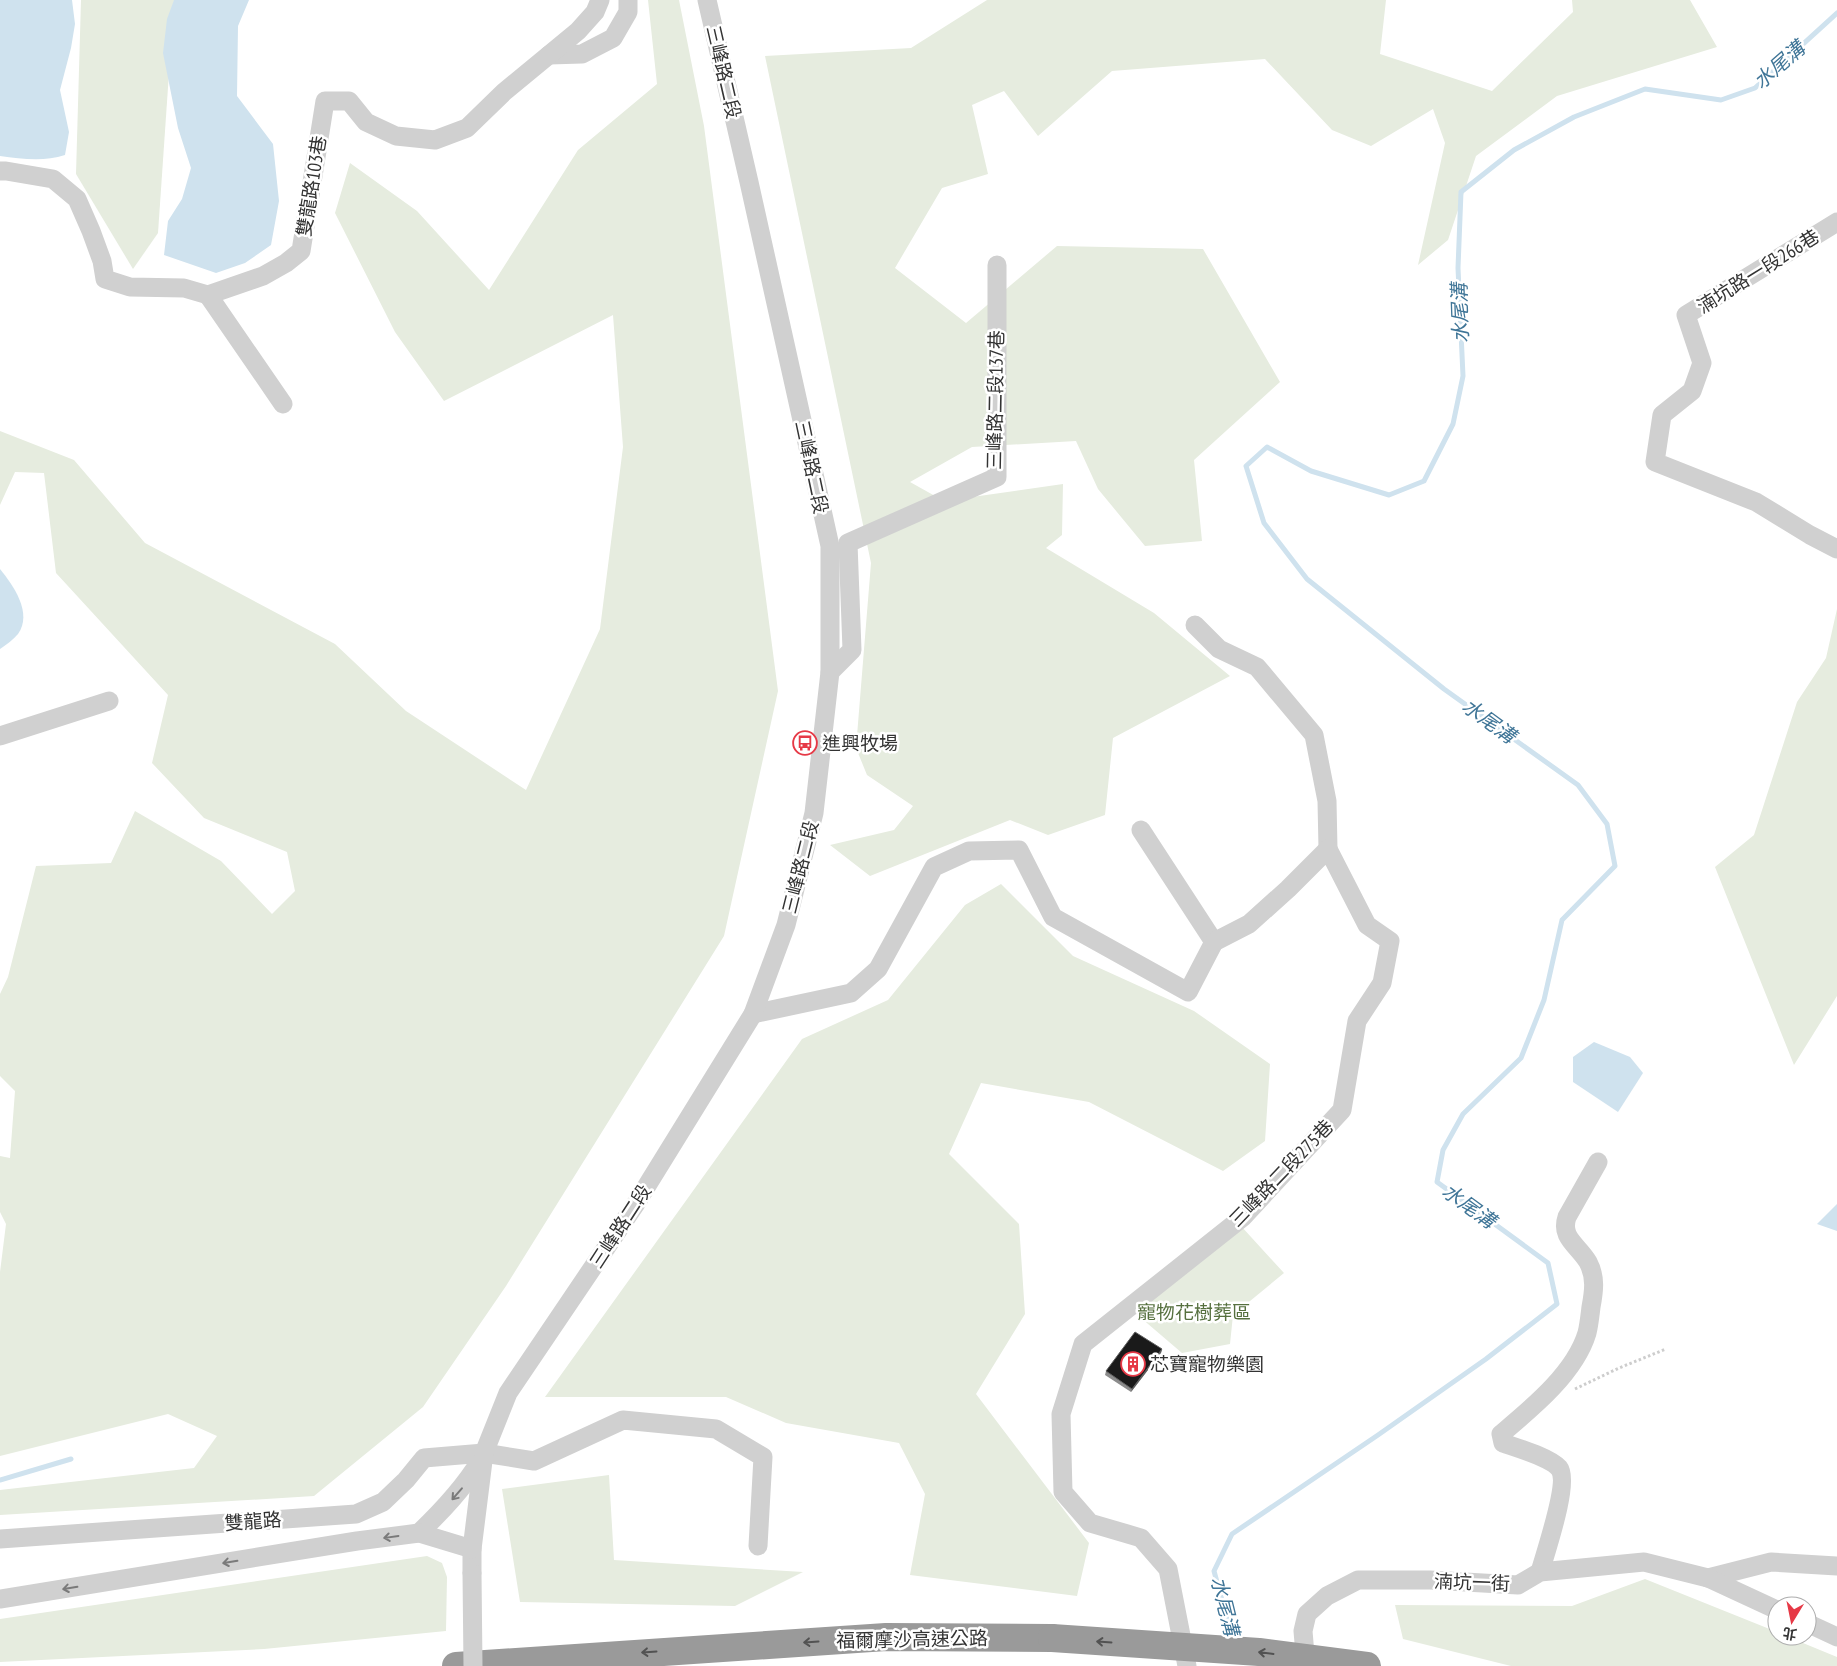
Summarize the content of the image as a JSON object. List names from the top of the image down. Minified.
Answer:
{"streets":{"highway":["福爾摩沙高速公路"],"street":["三峰路二段","雙龍路103巷","湳坑路一段266巷","三峰路二段137巷","三峰路二段275巷","雙龍路","湳坑一街"]},"crossings":[["三峰路二段","三峰路二段137巷"],["三峰路二段","雙龍路"]],"one_way":["福爾摩沙高速公路"],"water":["水尾溝"],"parks":["寵物花樹葬區"],"places":{"bus stop":["進興牧場"],"building":["芯寶寵物樂園"]},"north":"bottom"}
